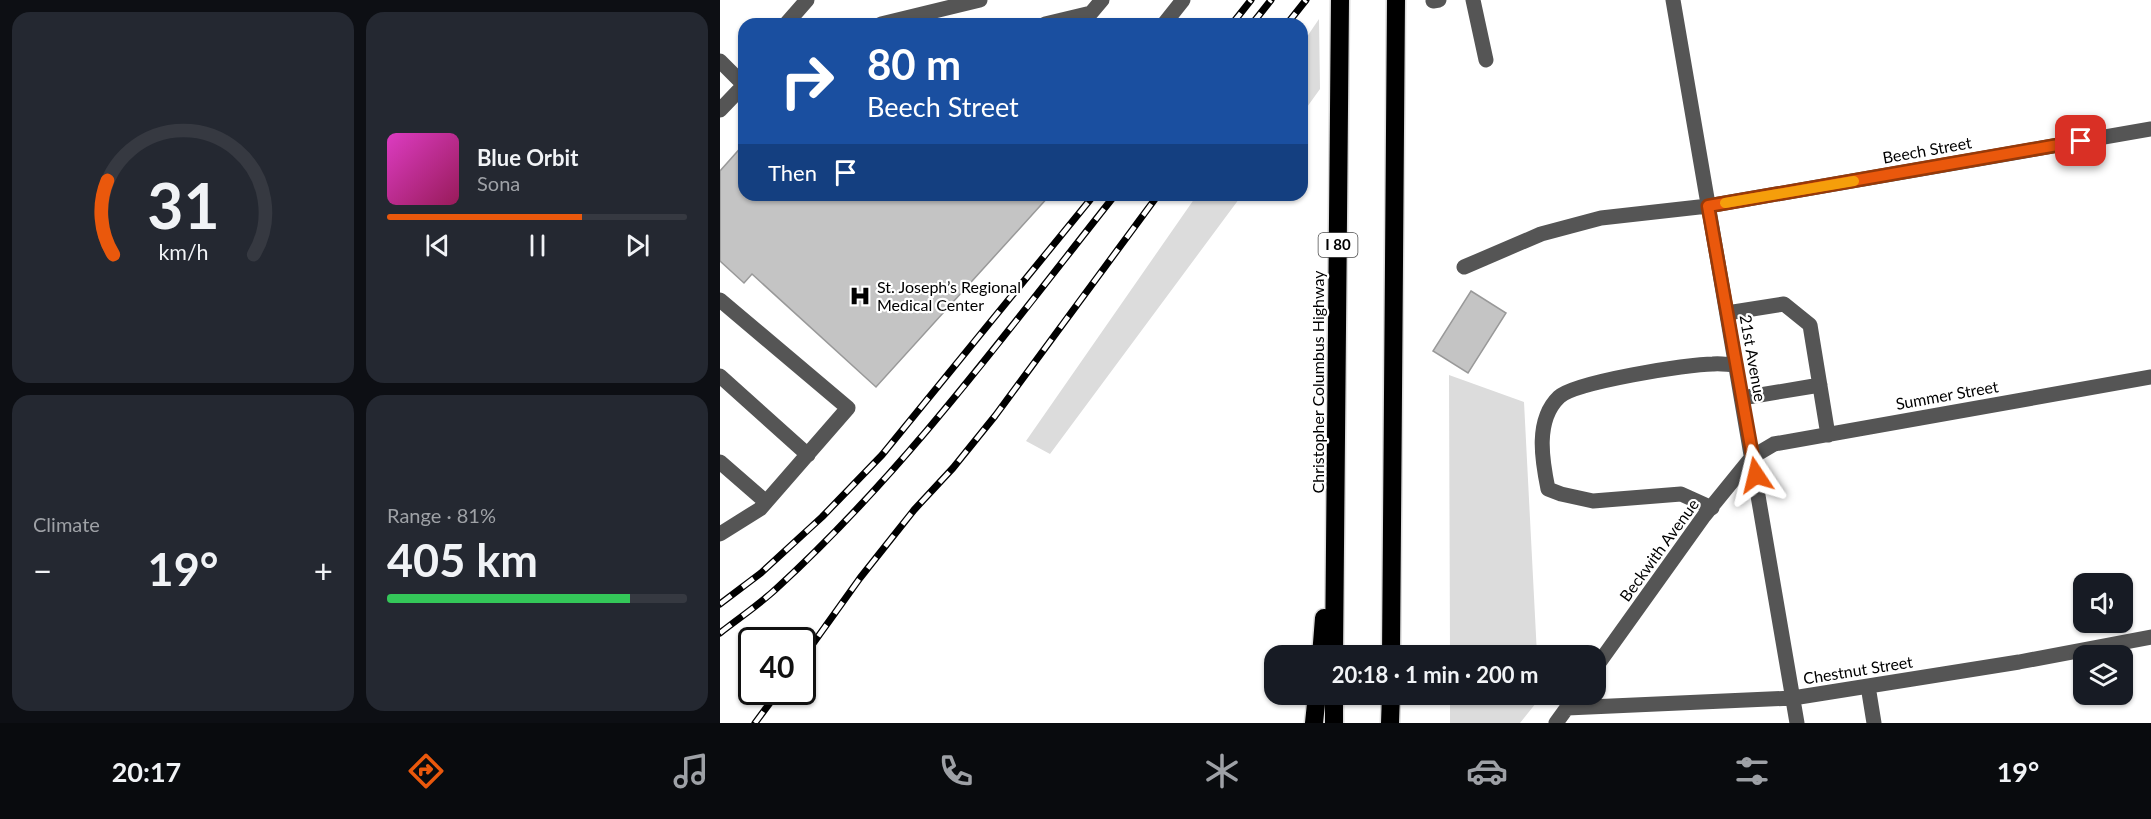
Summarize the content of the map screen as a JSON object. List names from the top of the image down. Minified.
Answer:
{"streets":{"highway":["I 80","Christopher Columbus Highway"],"street":["Beech Street","21st Avenue","Summer Street","Beckwith Avenue","Chestnut Street"]},"crossings":[["Beech Street","21st Avenue"],["21st Avenue","Summer Street"],["21st Avenue","Beckwith Avenue"],["21st Avenue","Chestnut Street"],["Summer Street","Beckwith Avenue"]],"places":{"hospital":["St. Joseph’s Regional Medical Center"]},"page":{"turn":["80 m","Beech Street"],"song":["Blue Orbit","Sona"],"then":"Then","tile":["Climate",["Range · 81%","405 km"]],"heat":["−","19°","+"],"limit":"40","trip":"20:18 · 1 min · 200 m","tabs":["20:17","19°"],"gauge":["31","km/h"]}}
